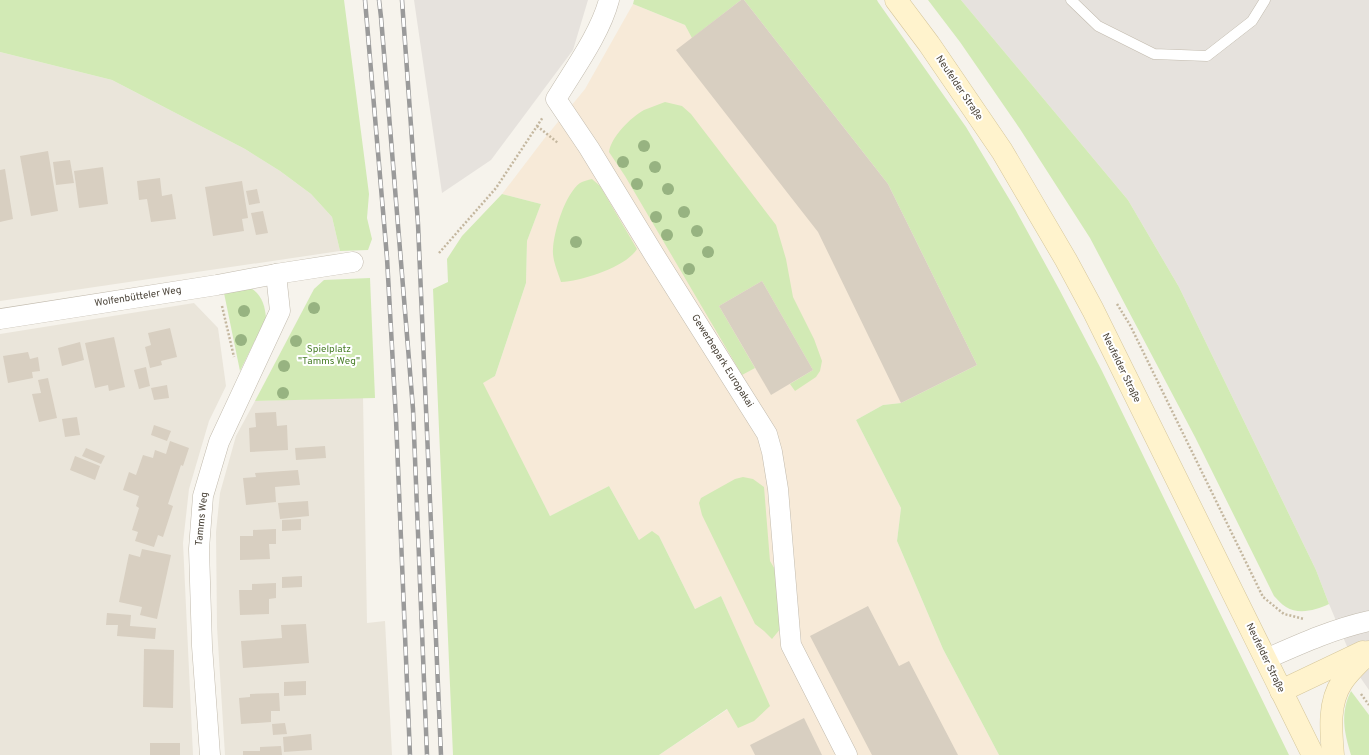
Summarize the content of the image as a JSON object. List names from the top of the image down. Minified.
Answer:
{"streets":{"street":["Neufelder Straße","Wolfenbütteler Weg","Gewerbepark Europakai","Tamms Weg"]},"crossings":[["Wolfenbütteler Weg","Tamms Weg"]],"parks":["Spielplatz \"Tamms Weg\""]}
